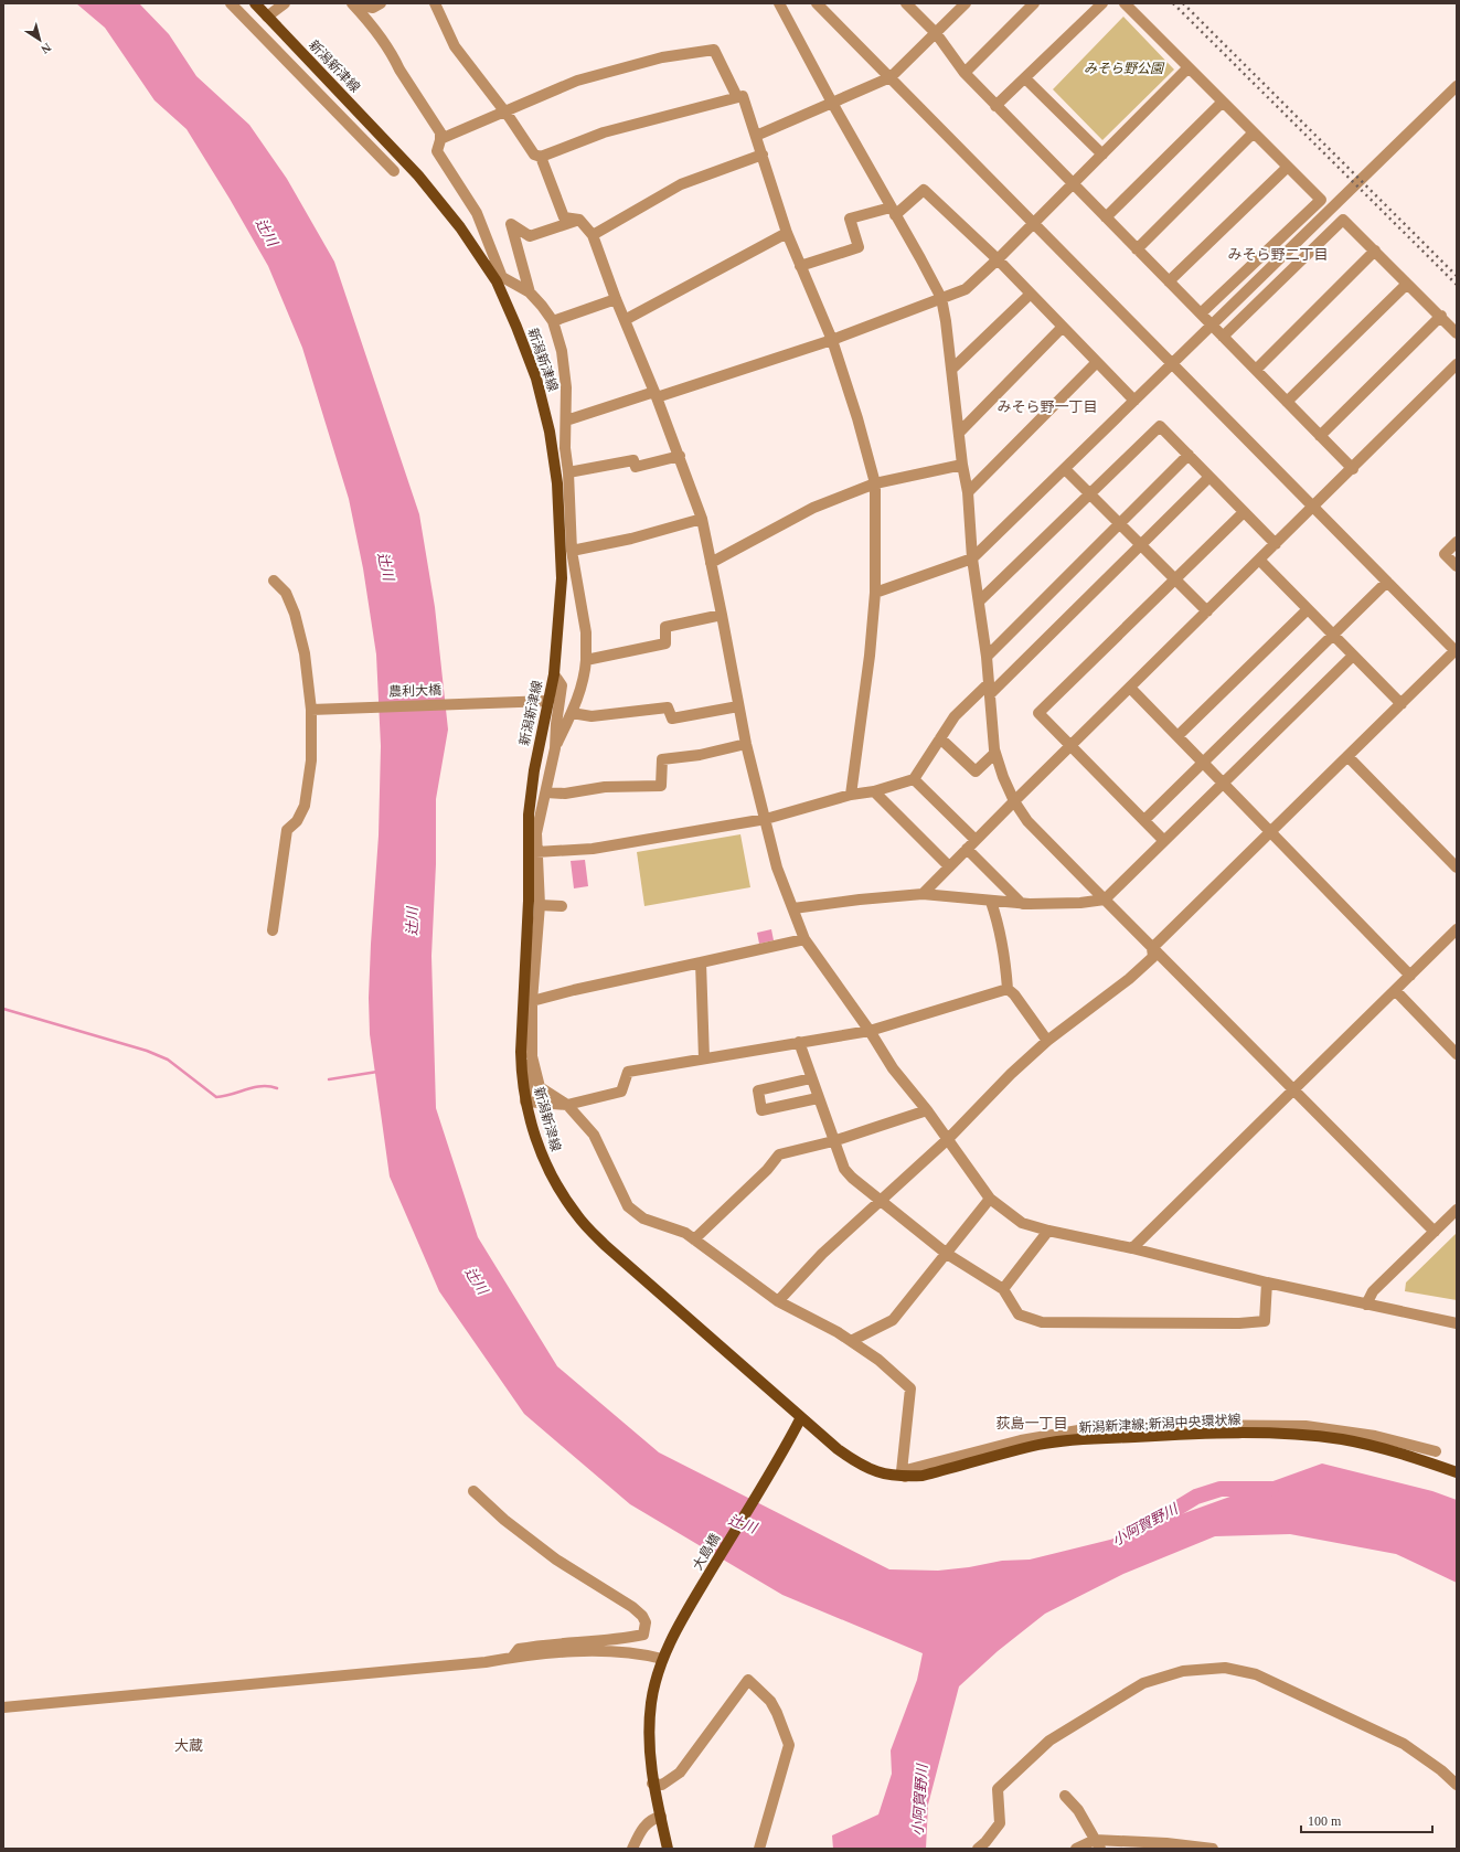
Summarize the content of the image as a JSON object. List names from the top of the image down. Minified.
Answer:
{"streets":{"main road":["新潟新津線","新潟新津線;新潟中央環状線","大島橋"],"street":["農利大橋"]},"crossings":[["新潟新津線","農利大橋"],["新潟新津線","新潟新津線;新潟中央環状線"],["新潟新津線","大島橋"],["新潟新津線;新潟中央環状線","大島橋"]],"districts":["みそら野二丁目","みそら野一丁目","荻島一丁目","大蔵"],"water":["辻川","小阿賀野川"],"parks":["みそら野公園"],"scale_bar":"100 m","north":"bottom right"}
